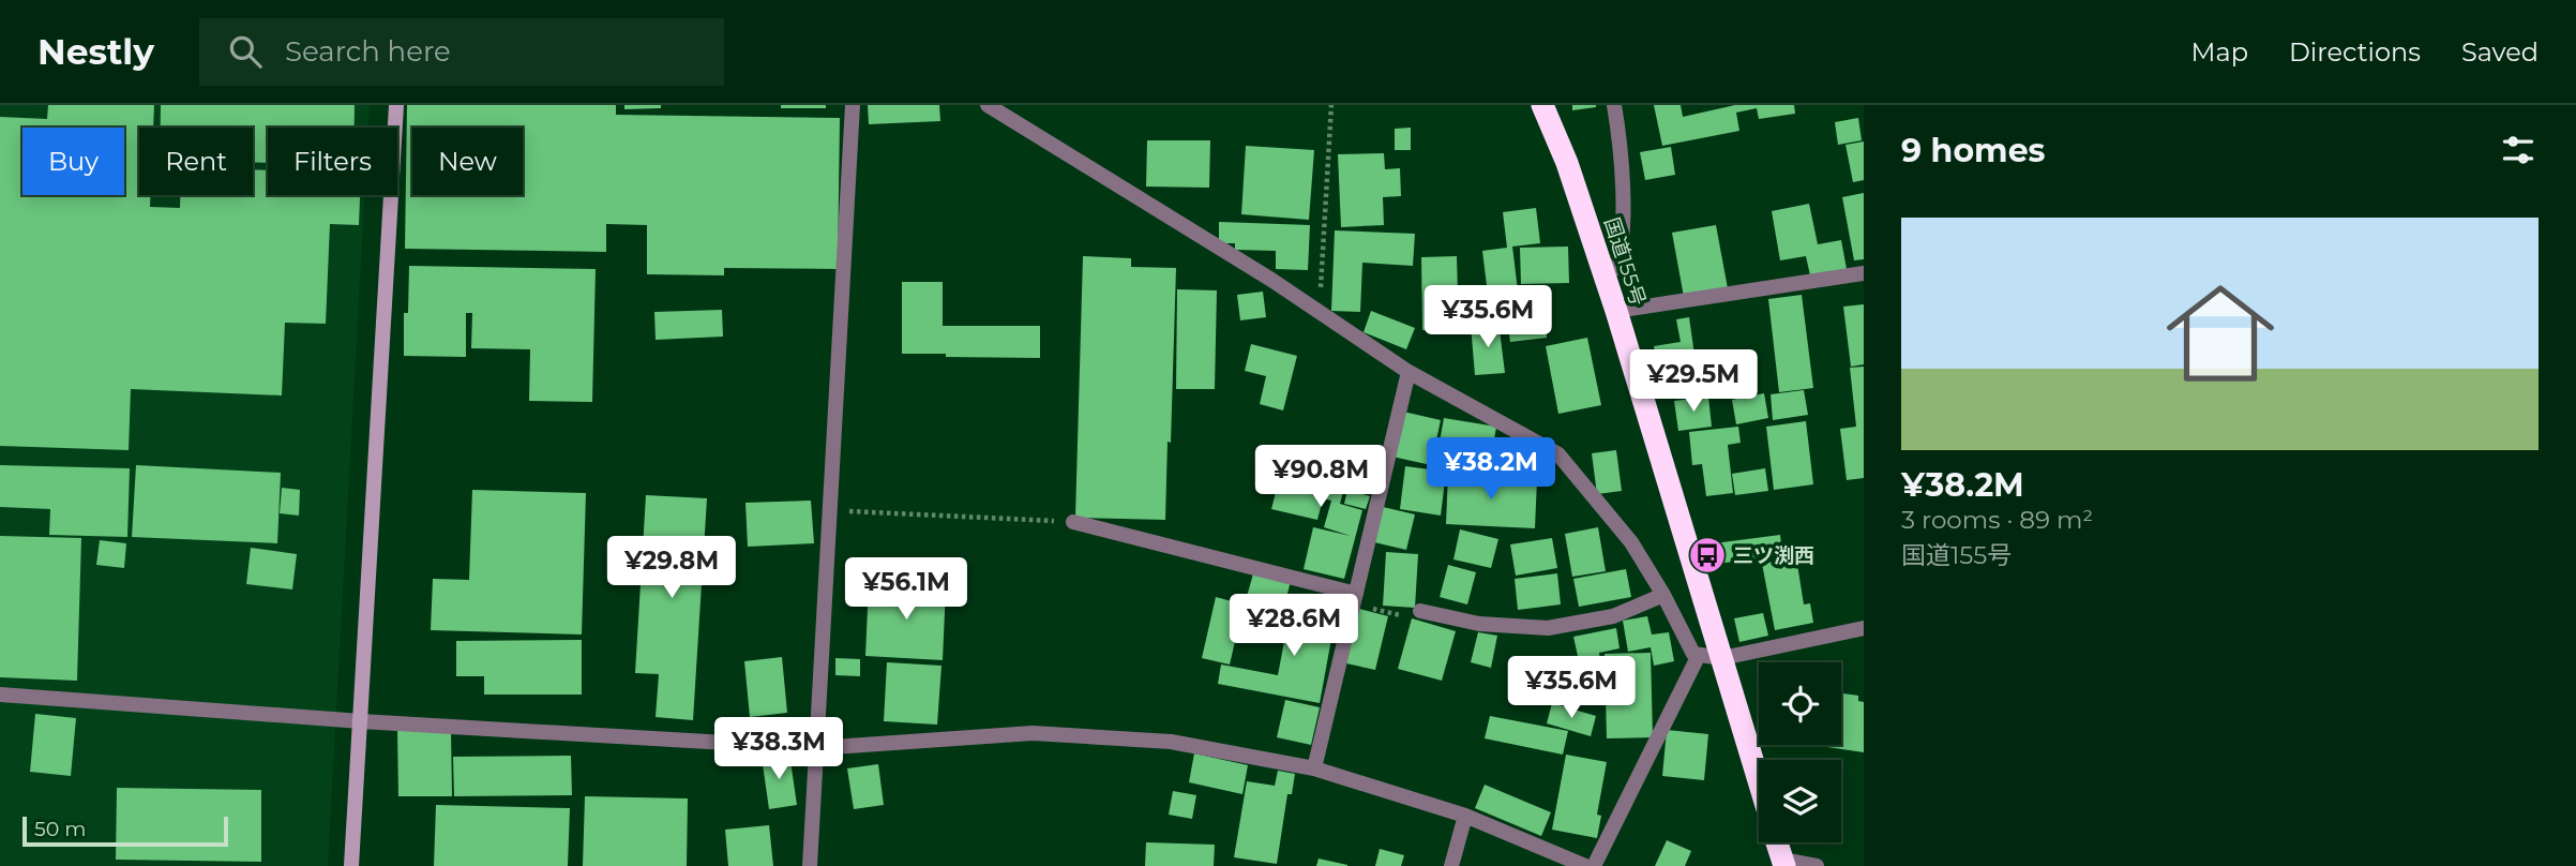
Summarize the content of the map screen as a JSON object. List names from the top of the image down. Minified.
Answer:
{"streets":{"highway":["国道155号"]},"places":{"bus stop":["三ツ渕西"]},"scale_bar":"50 m","page":{"header":"Nestly","search":"Search here","nav":["Map","Directions","Saved"],"heading":"9 homes","chip":["Buy","Rent","Filters","New"],"list":[{"name":"¥38.2M","note":"3 rooms · 89 m² · 国道155号"}],"price":["¥35.6M","¥29.5M","¥38.2M","¥90.8M","¥29.8M","¥56.1M","¥28.6M","¥35.6M","¥38.3M"],"scale":"50 m"}}
